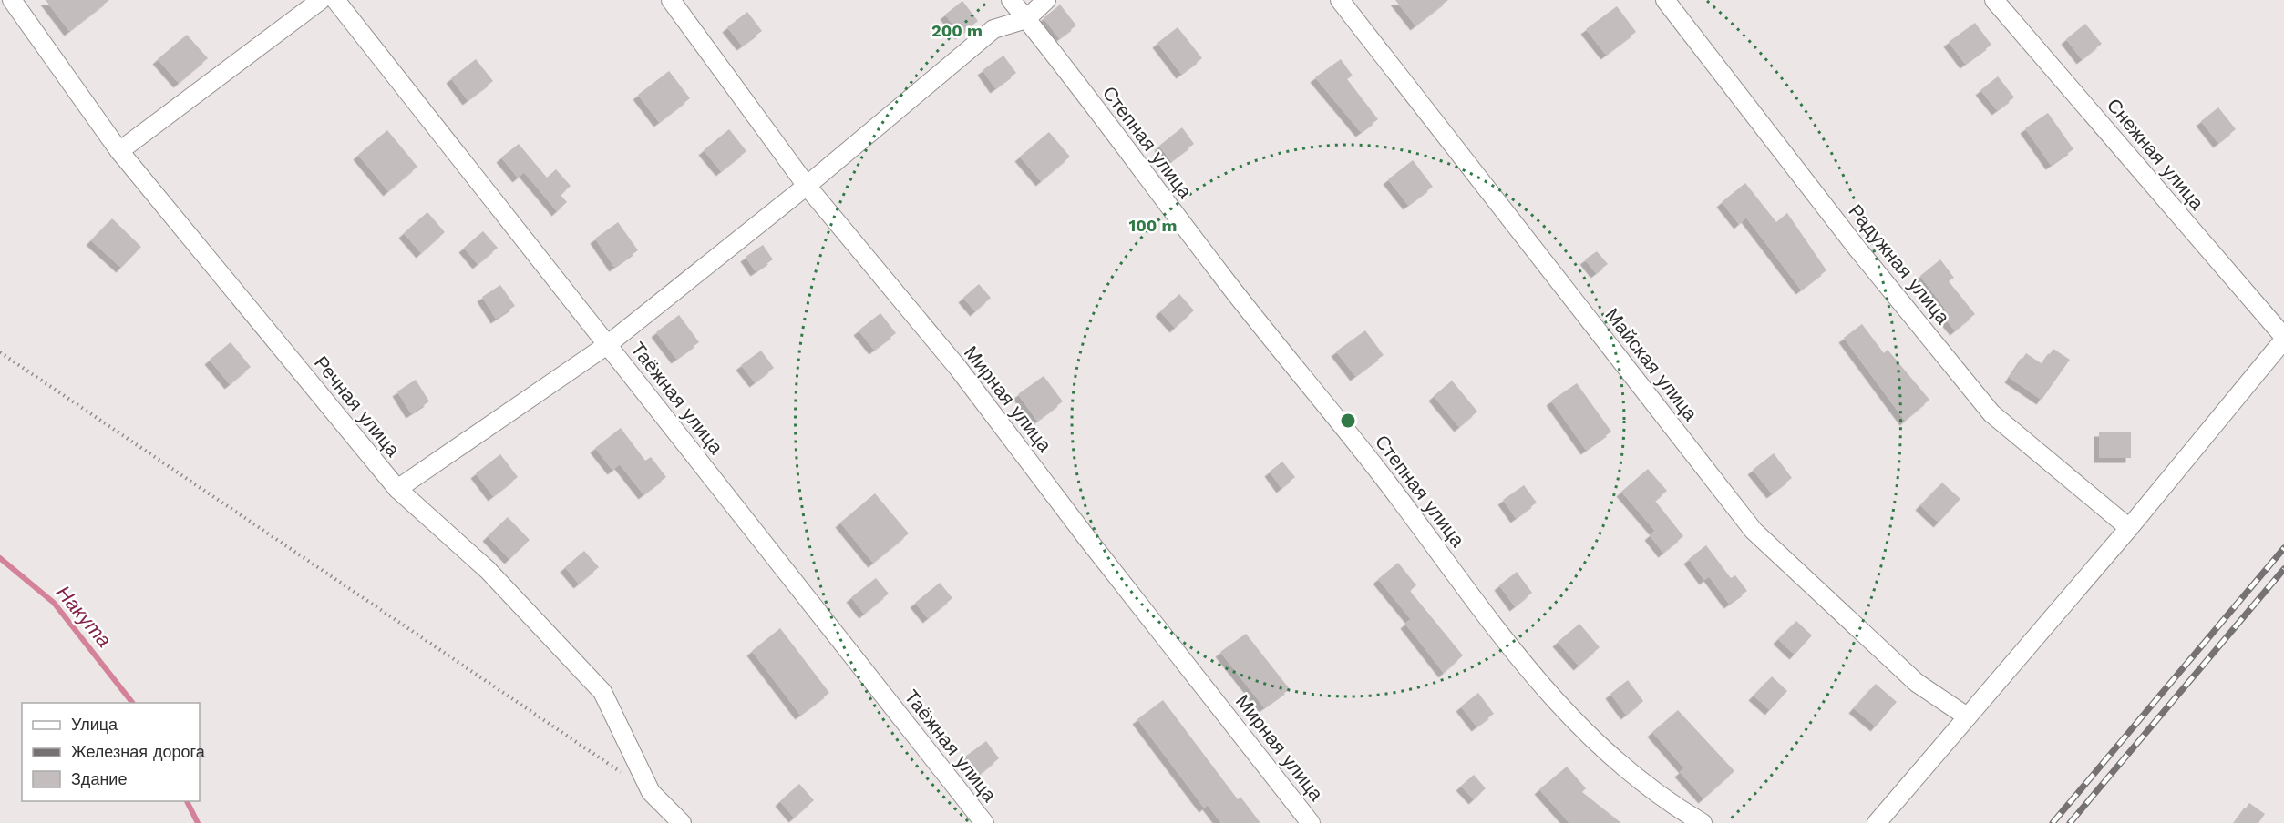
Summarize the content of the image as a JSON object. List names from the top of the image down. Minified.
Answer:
{"streets":{"street":["Степная улица","Снежная улица","Радужная улица","Майская улица","Таёжная улица","Мирная улица","Речная улица"]},"water":["Накута"],"legend":["Улица","Железная дорога","Здание"],"rings":["200 m","100 m"]}
